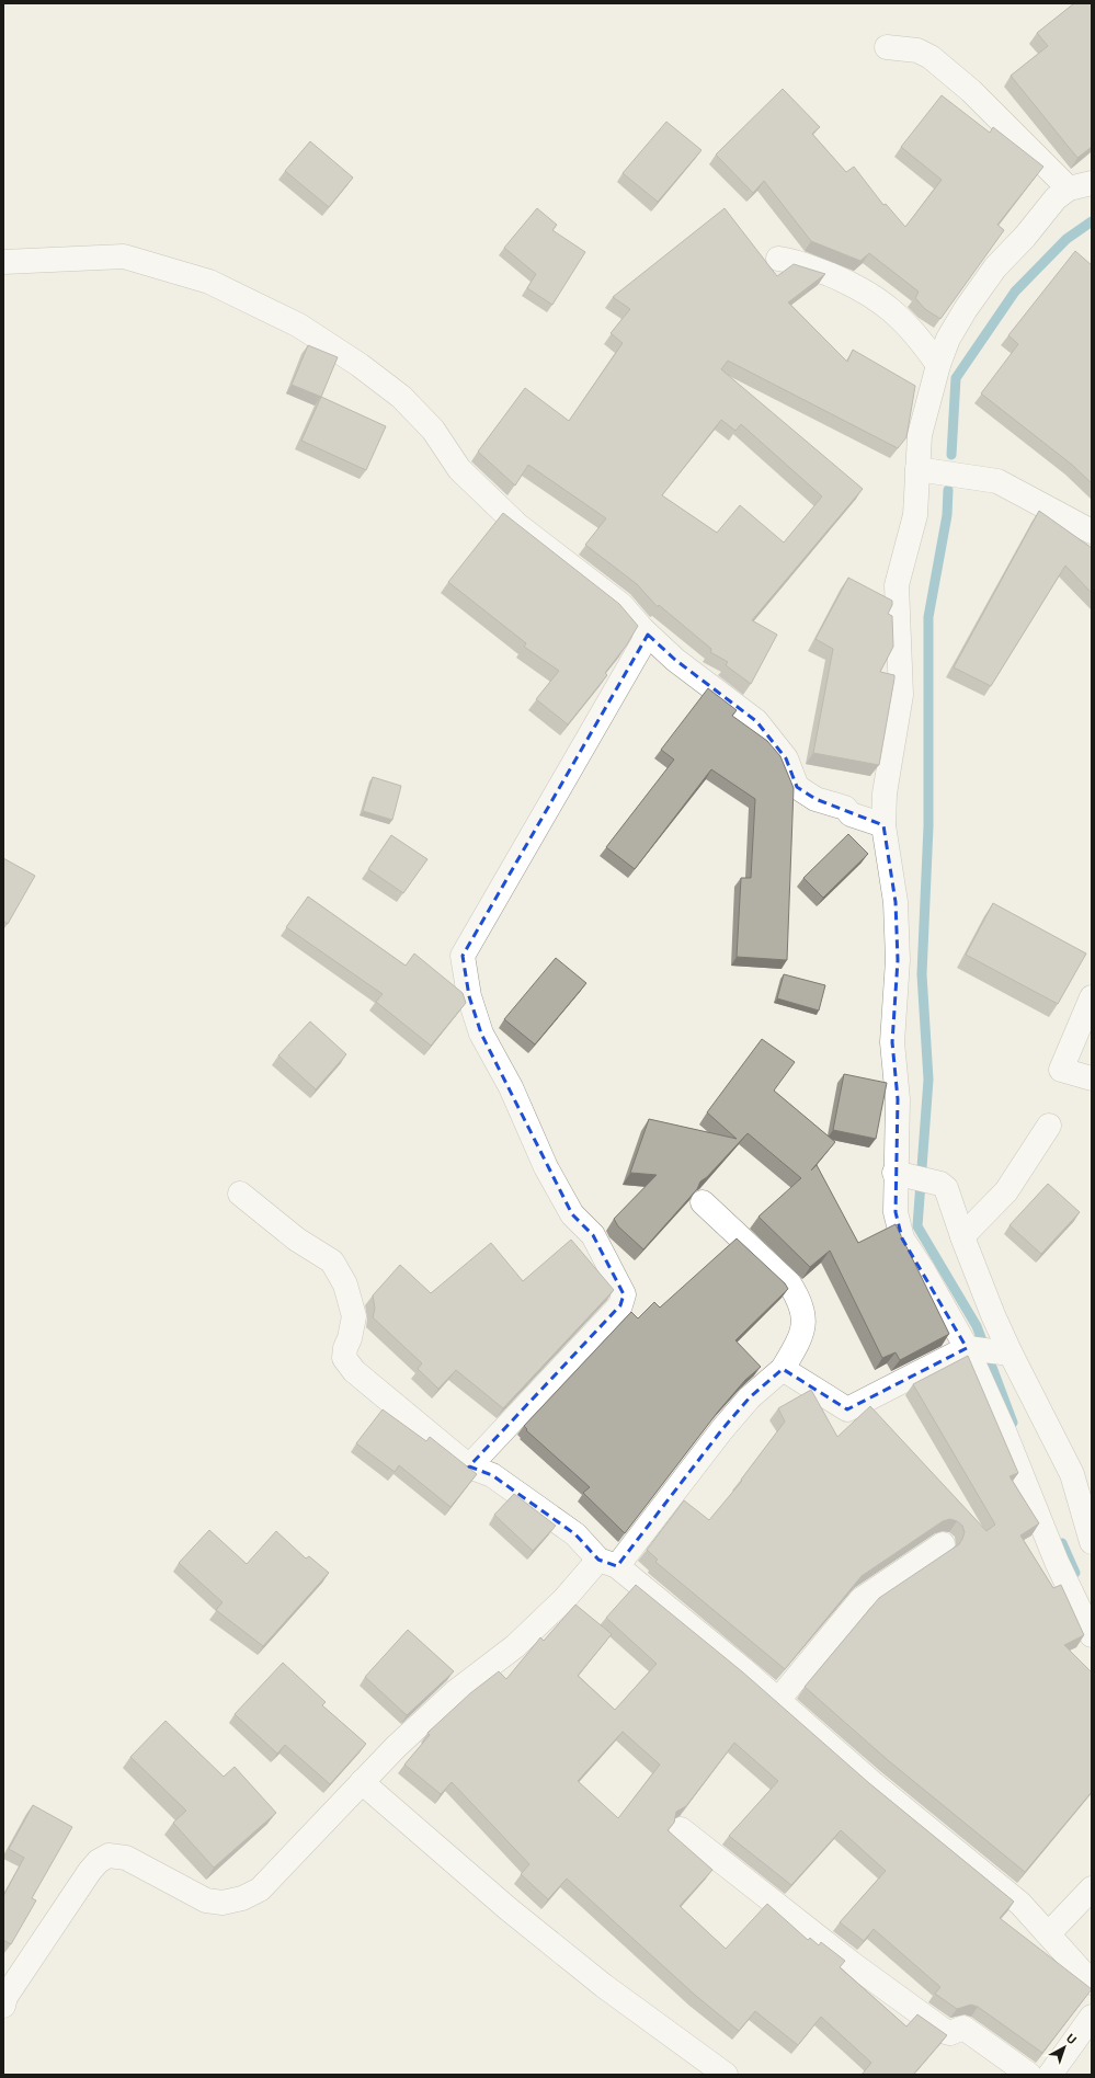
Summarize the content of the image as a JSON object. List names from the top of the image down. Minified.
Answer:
{"north":"top right"}
